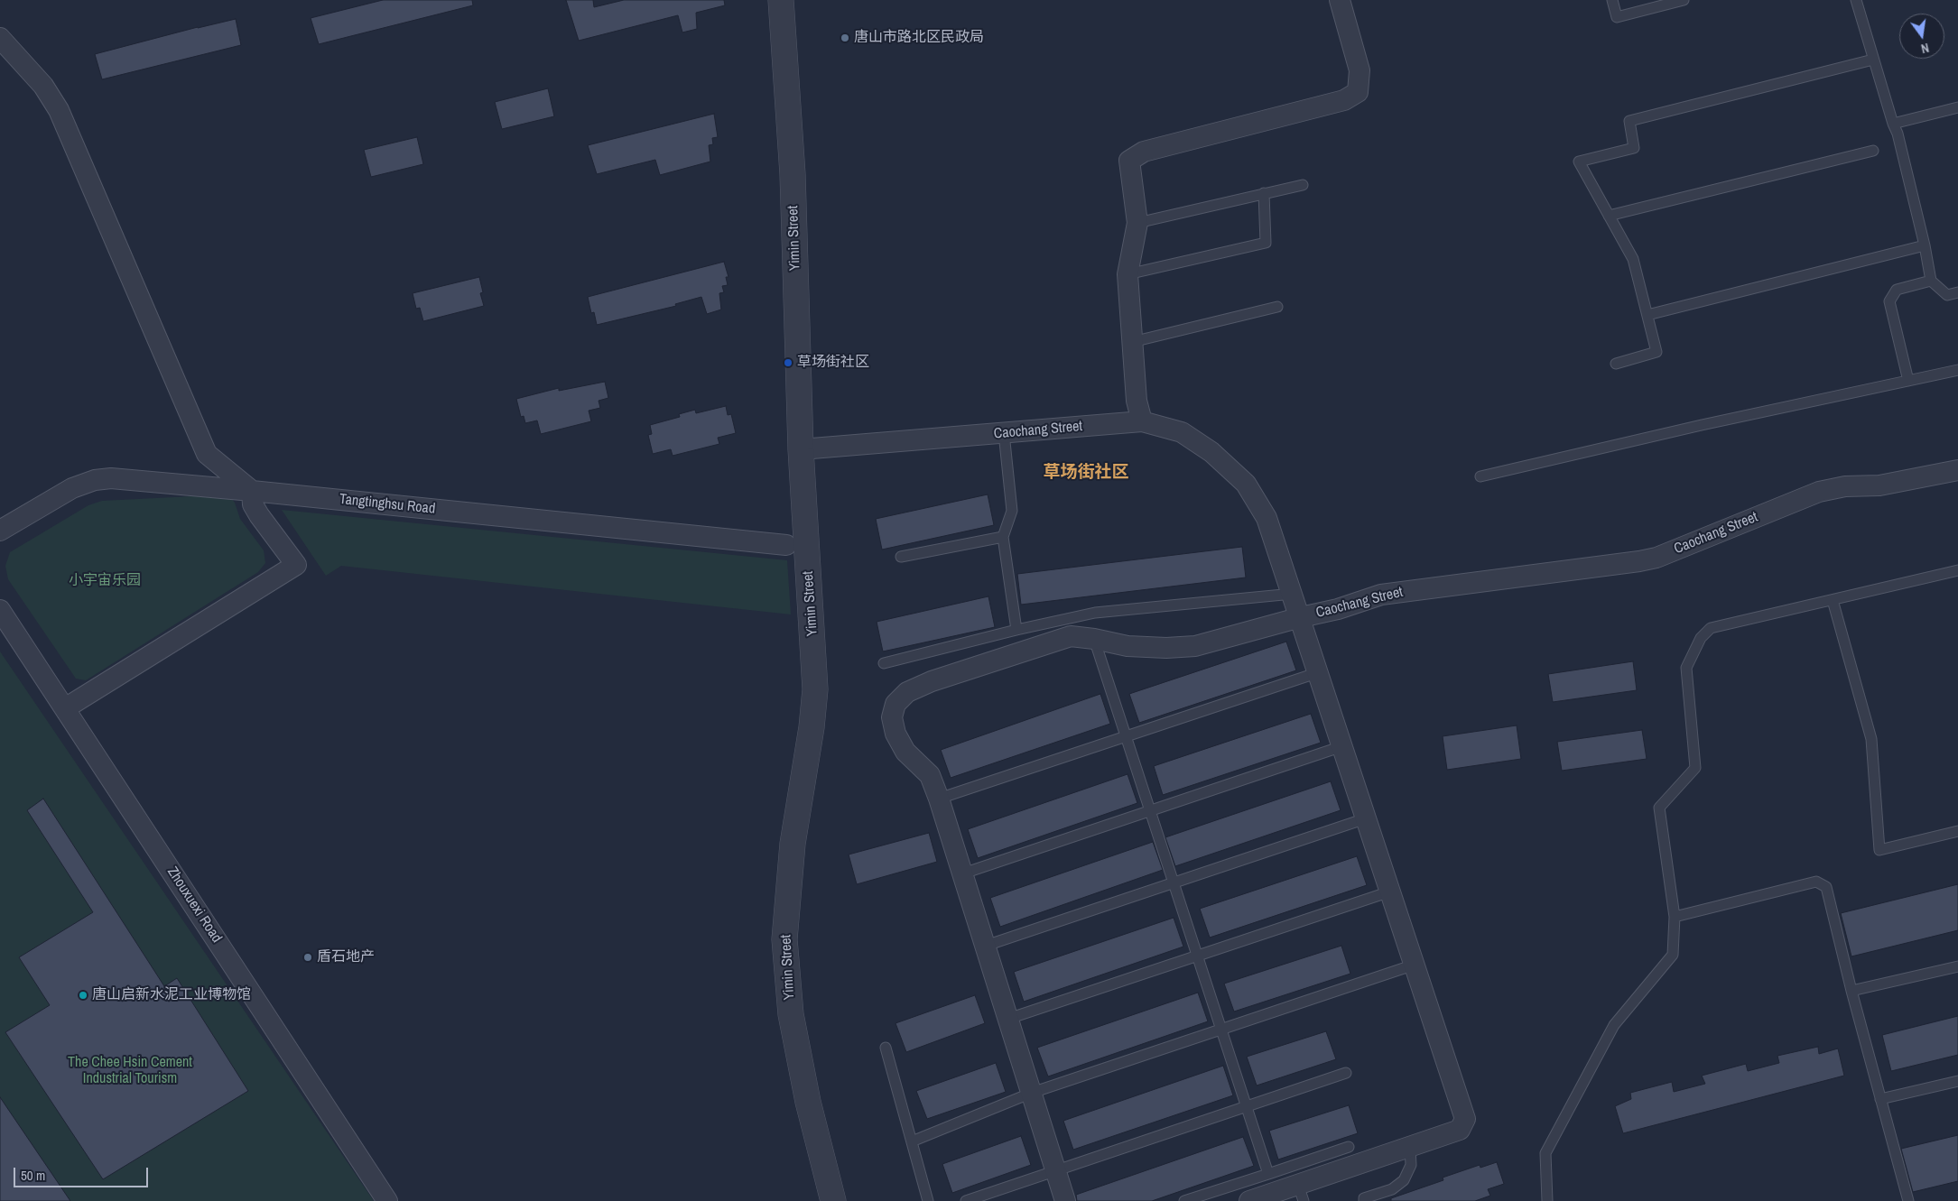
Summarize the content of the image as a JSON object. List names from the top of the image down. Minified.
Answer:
{"streets":{"street":["Yimin Street","Caochang Street","Tangtinghsu Road","Zhouxuexi Road"]},"crossings":[["Yimin Street","Caochang Street"]],"districts":["草场街社区"],"parks":["小宇宙乐园","The Chee Hsin Cement Industrial Tourism"],"places":["唐山市路北区民政局","草场街社区","盾石地产","唐山启新水泥工业博物馆"],"scale_bar":"50 m","north":"bottom"}
